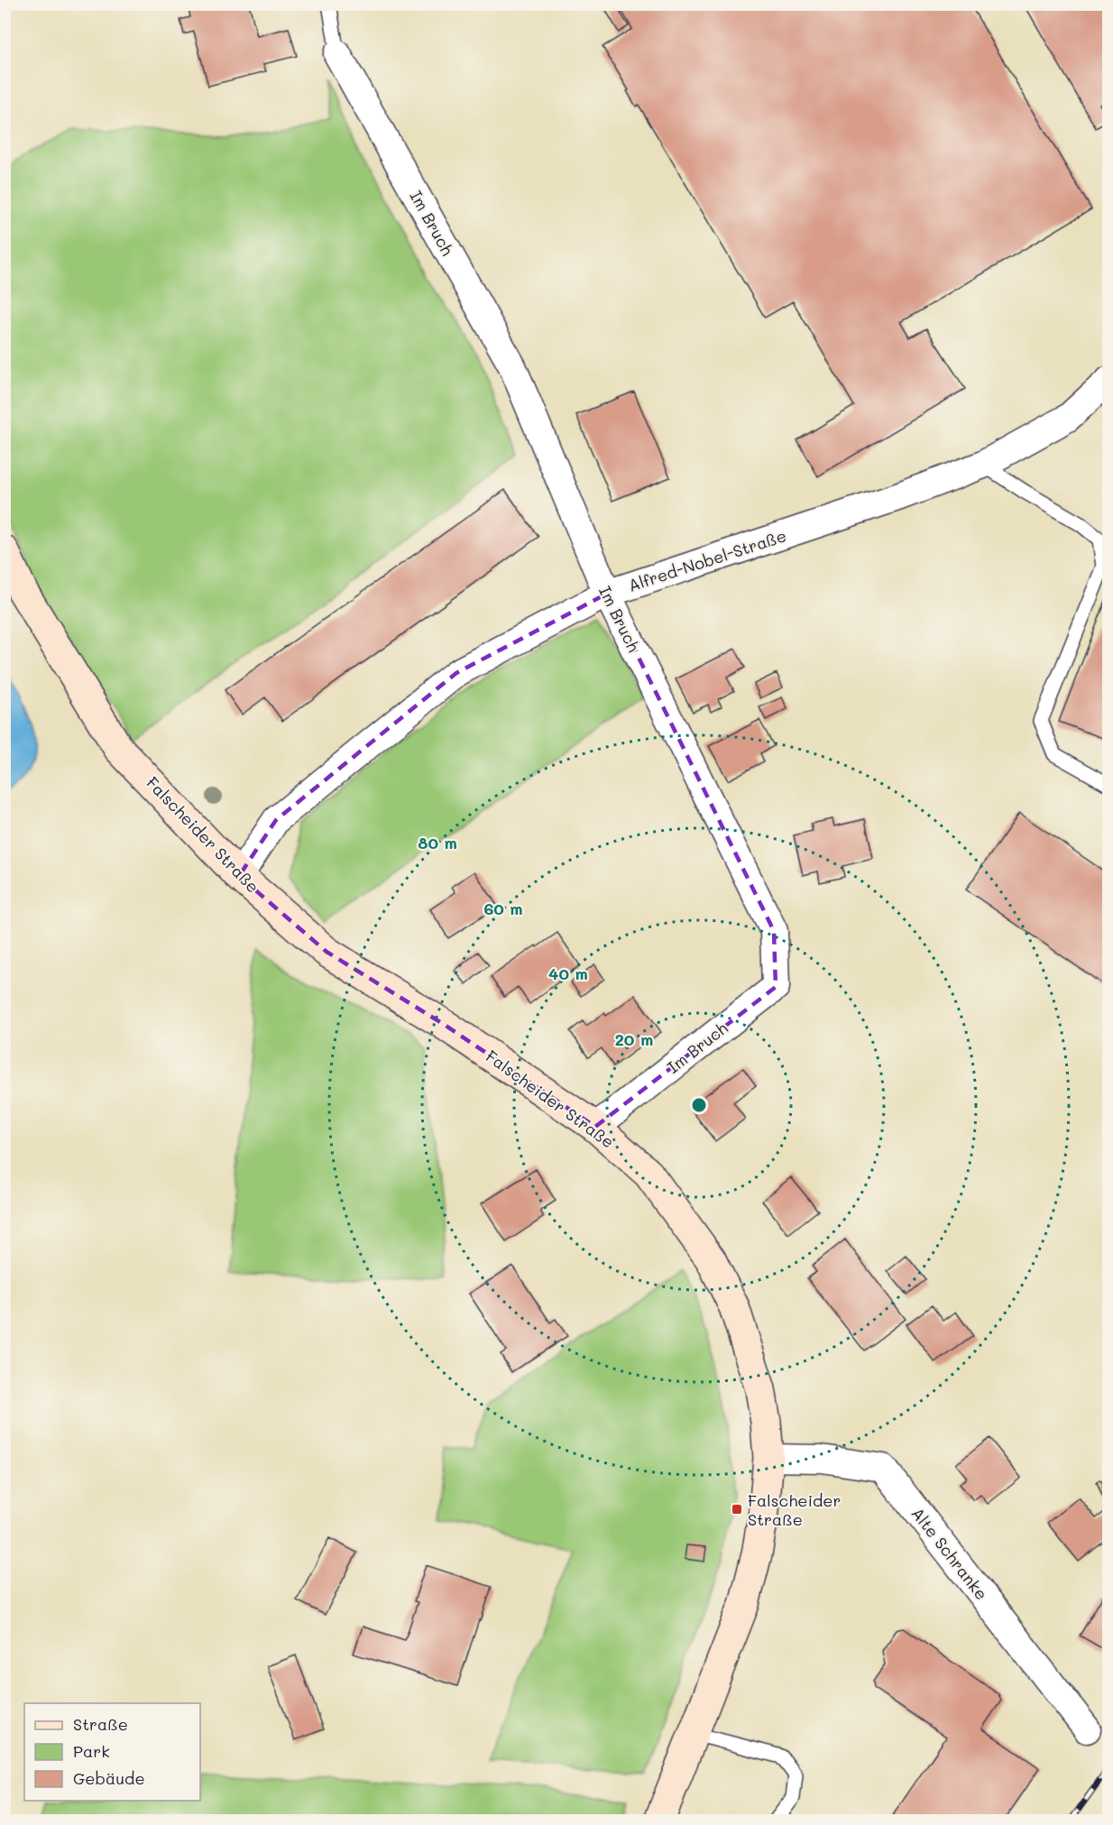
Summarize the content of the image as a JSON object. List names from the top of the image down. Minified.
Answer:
{"streets":{"street":["Im Bruch","Alfred-Nobel-Straße","Falscheider Straße","Alte Schranke"]},"crossings":[["Im Bruch","Alfred-Nobel-Straße"],["Im Bruch","Falscheider Straße"],["Alfred-Nobel-Straße","Falscheider Straße"],["Falscheider Straße","Alte Schranke"]],"places":{"transit":["Falscheider Straße"]},"legend":["Straße","Park","Gebäude"],"rings":["80 m","60 m","40 m","20 m"]}
